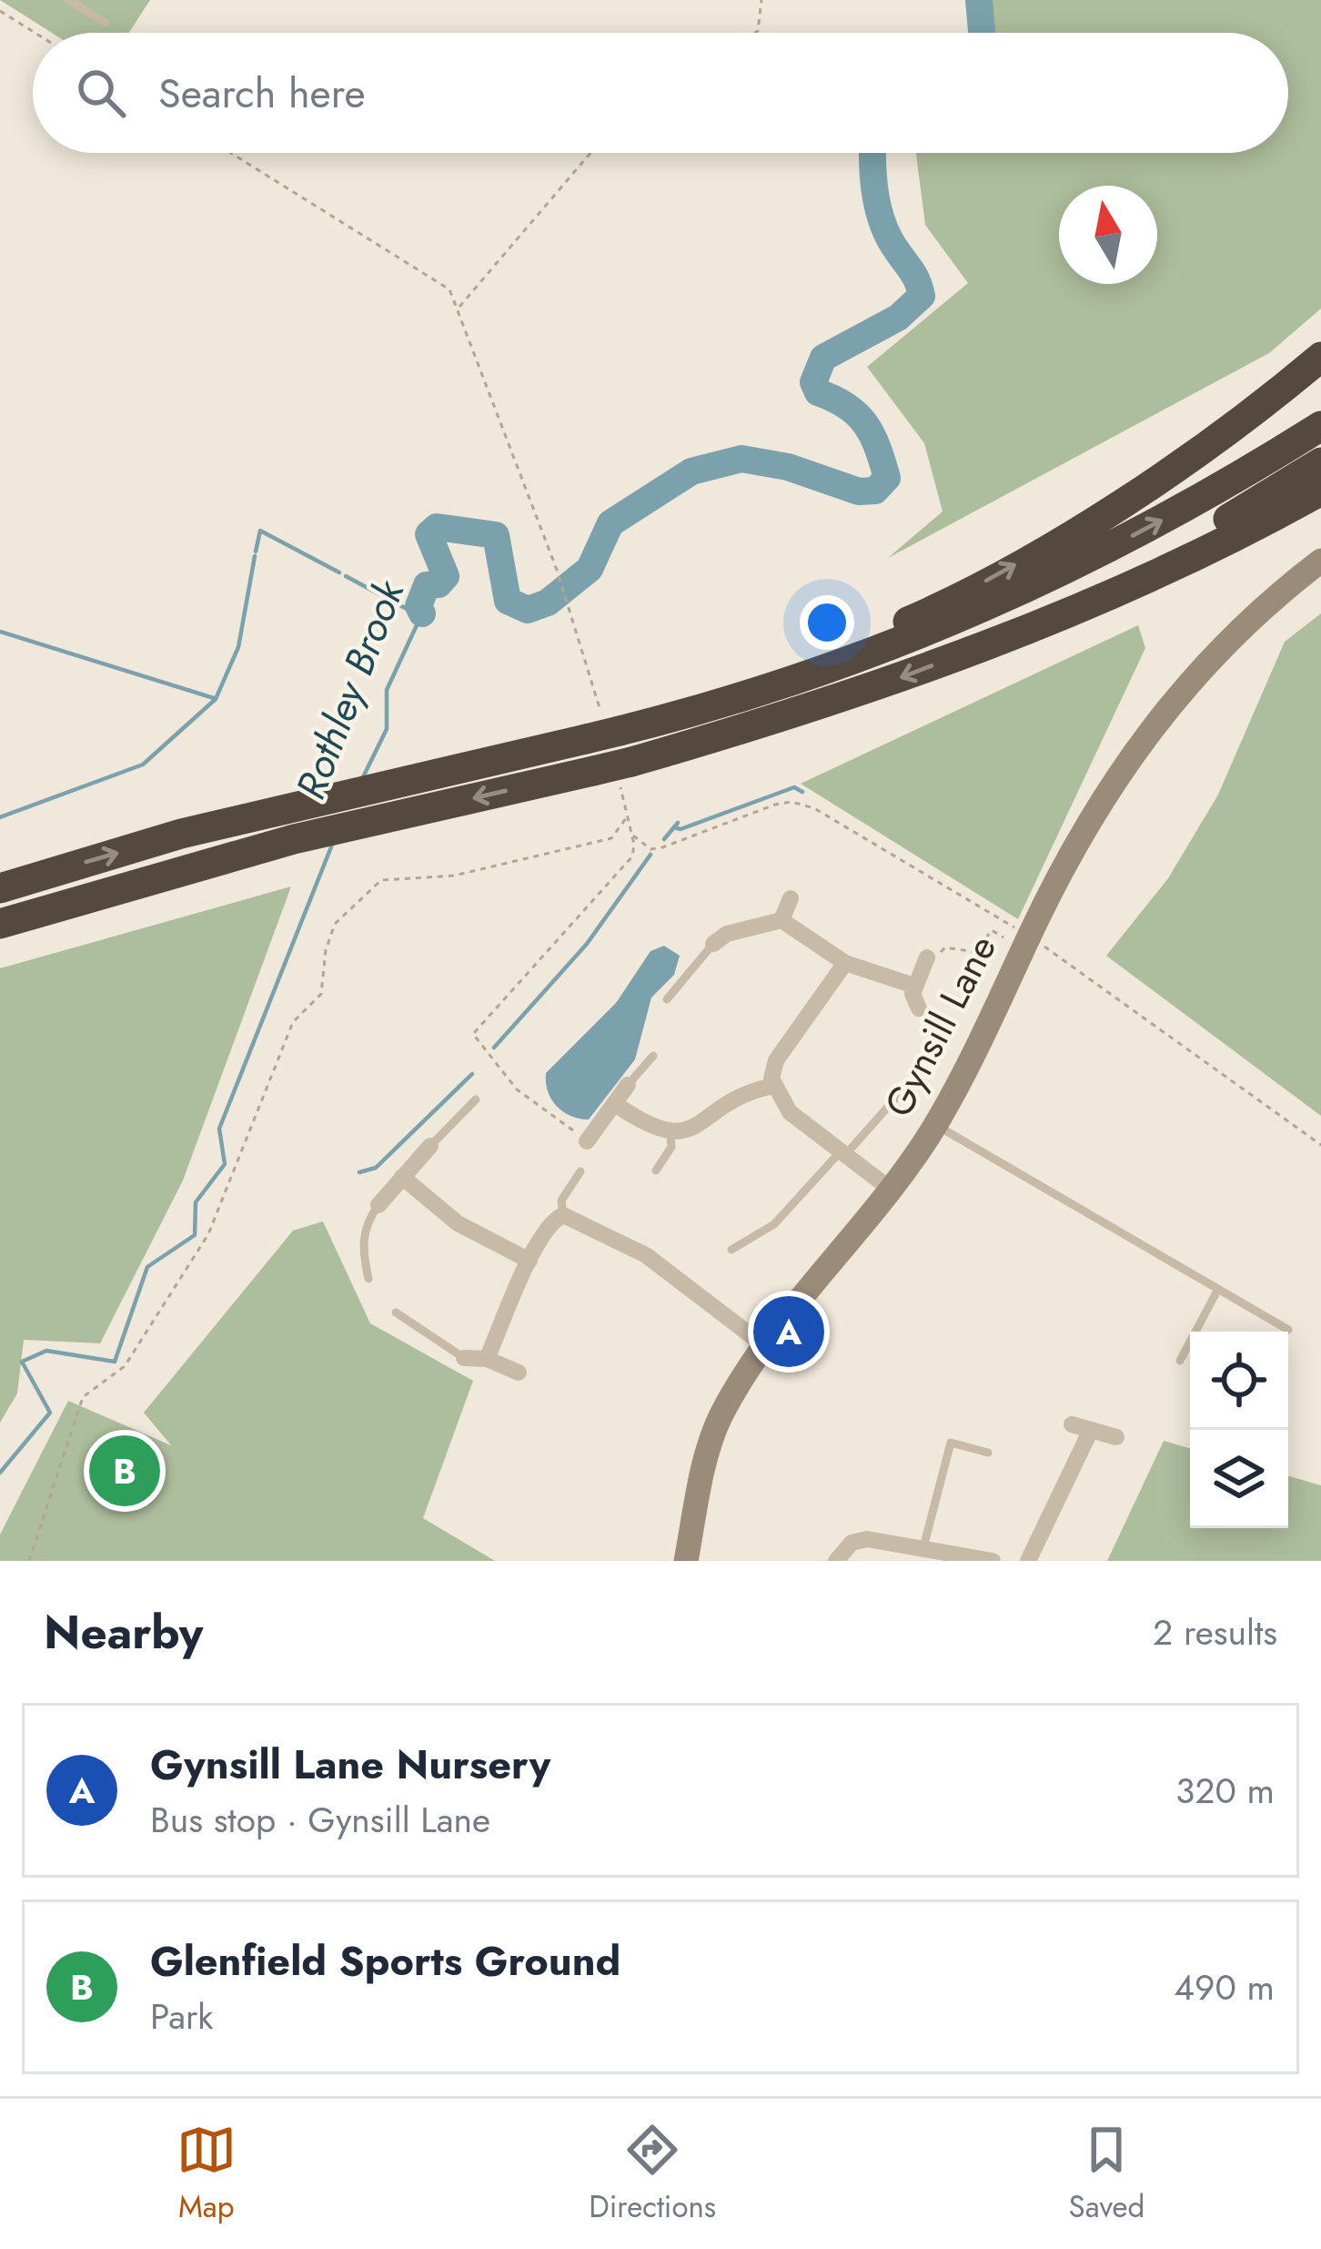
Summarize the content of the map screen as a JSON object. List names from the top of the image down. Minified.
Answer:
{"streets":{"street":["Gynsill Lane"]},"water":["Rothley Brook"],"north":"top","page":{"search":"Search here","pins":["A","B"],"heading":["Nearby","2 results"],"list":[{"mark":"A","name":"Gynsill Lane Nursery","note":"Bus stop · Gynsill Lane","value":"320 m"},{"mark":"B","name":"Glenfield Sports Ground","note":"Park","value":"490 m"}],"nav":["Map","Directions","Saved"]}}
